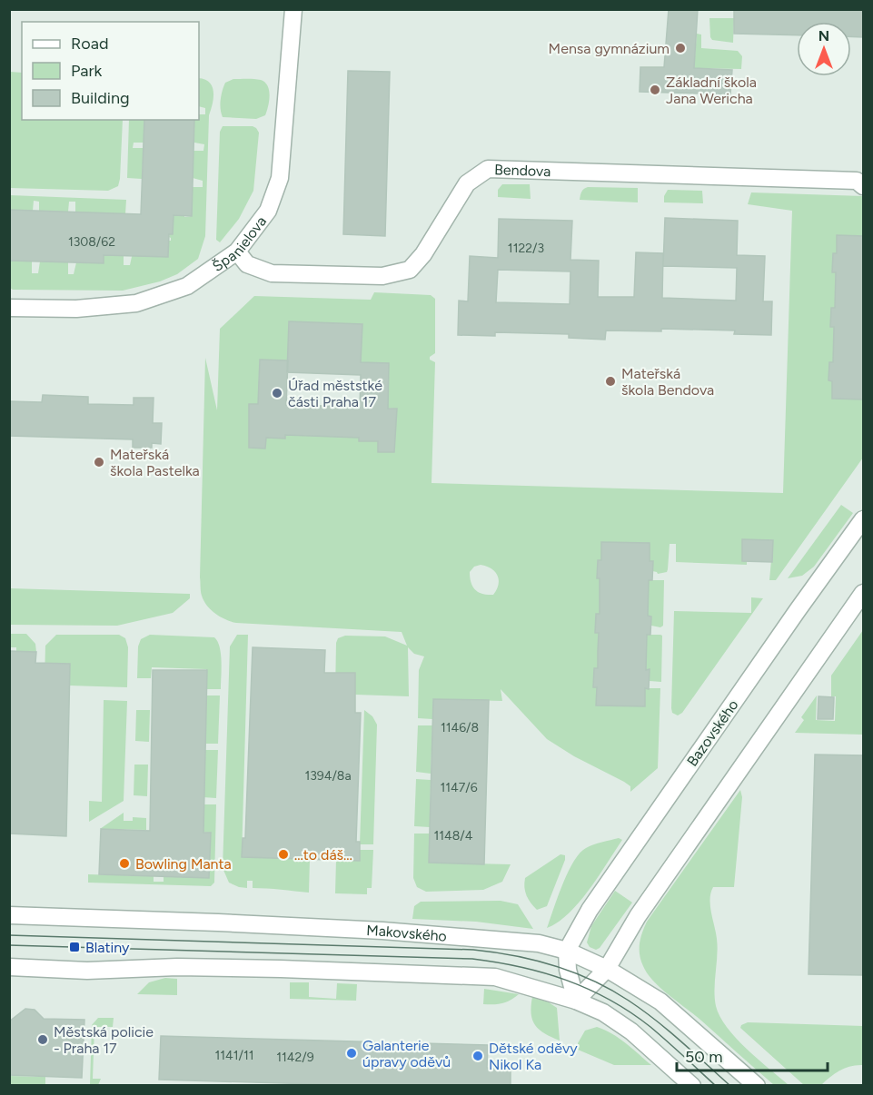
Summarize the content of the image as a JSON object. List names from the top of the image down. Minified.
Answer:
{"streets":{"street":["Bendova","Španielova","Bazovského","Makovského"]},"crossings":[["Bendova","Španielova"],["Bazovského","Makovského"]],"places":{"other":["Mensa gymnázium","Základní škola Jana Wericha","Mateřská škola Bendova","Úřad měststké části Praha 17","Mateřská škola Pastelka","…to dáš…","Bowling Manta","Městská policie - Praha 17","Galanterie úpravy oděvů","Dětské oděvy Nikol Ka"],"transit":["Blatiny"]},"house_numbers":["1308/62","1122/3","1146/8","1394/8a","1147/6","1148/4","1141/11","1142/9"],"legend":["Road","Park","Building"],"scale_bar":"50 m","north":"top"}
